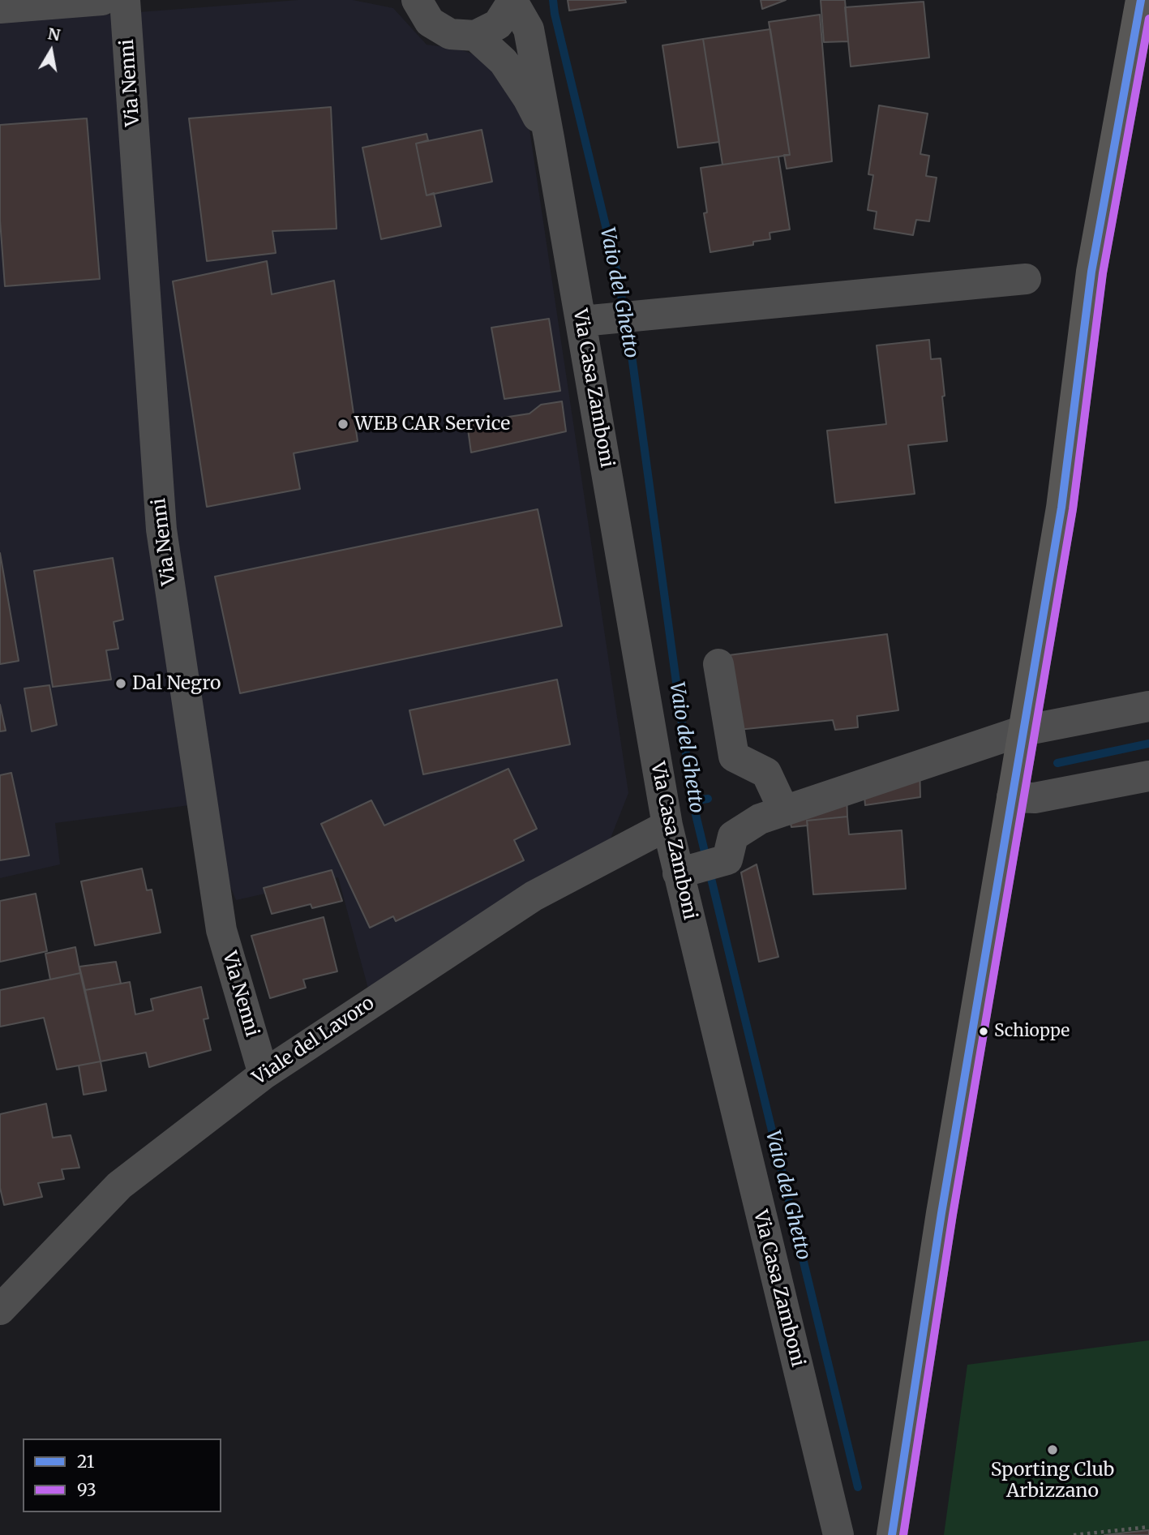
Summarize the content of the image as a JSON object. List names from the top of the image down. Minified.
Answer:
{"streets":{"street":["Via Nenni","Via Casa Zamboni","Viale del Lavoro"]},"crossings":[["Via Nenni","Viale del Lavoro"],["Via Casa Zamboni","Viale del Lavoro"]],"water":["Vaio del Ghetto"],"places":["WEB CAR Service","Dal Negro","Schioppe","Sporting Club Arbizzano"],"lines":["transit line 21","transit line 93"],"legend":["21","93"],"north":"top"}
